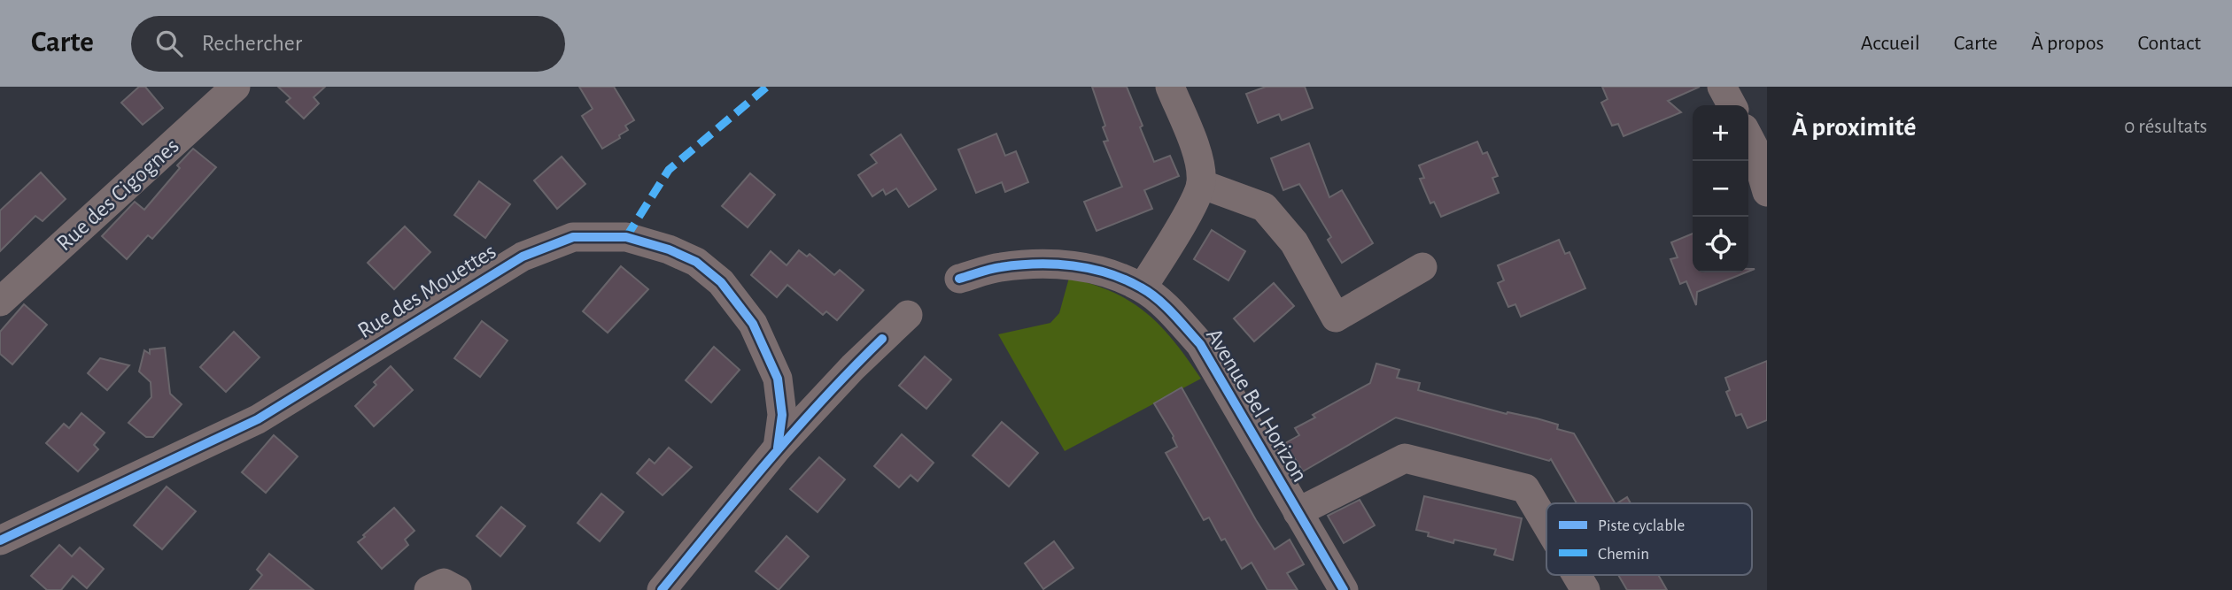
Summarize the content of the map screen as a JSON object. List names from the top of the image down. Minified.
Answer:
{"streets":{"street":["Rue des Cigognes","Rue des Mouettes","Avenue Bel Horizon"]},"legend":["Piste cyclable","Chemin"],"page":{"header":"Carte","search":"Rechercher","nav":["Accueil","Carte","À propos","Contact"],"heading":["À proximité","0 résultats"],"map_buttons":["+","−"]}}
